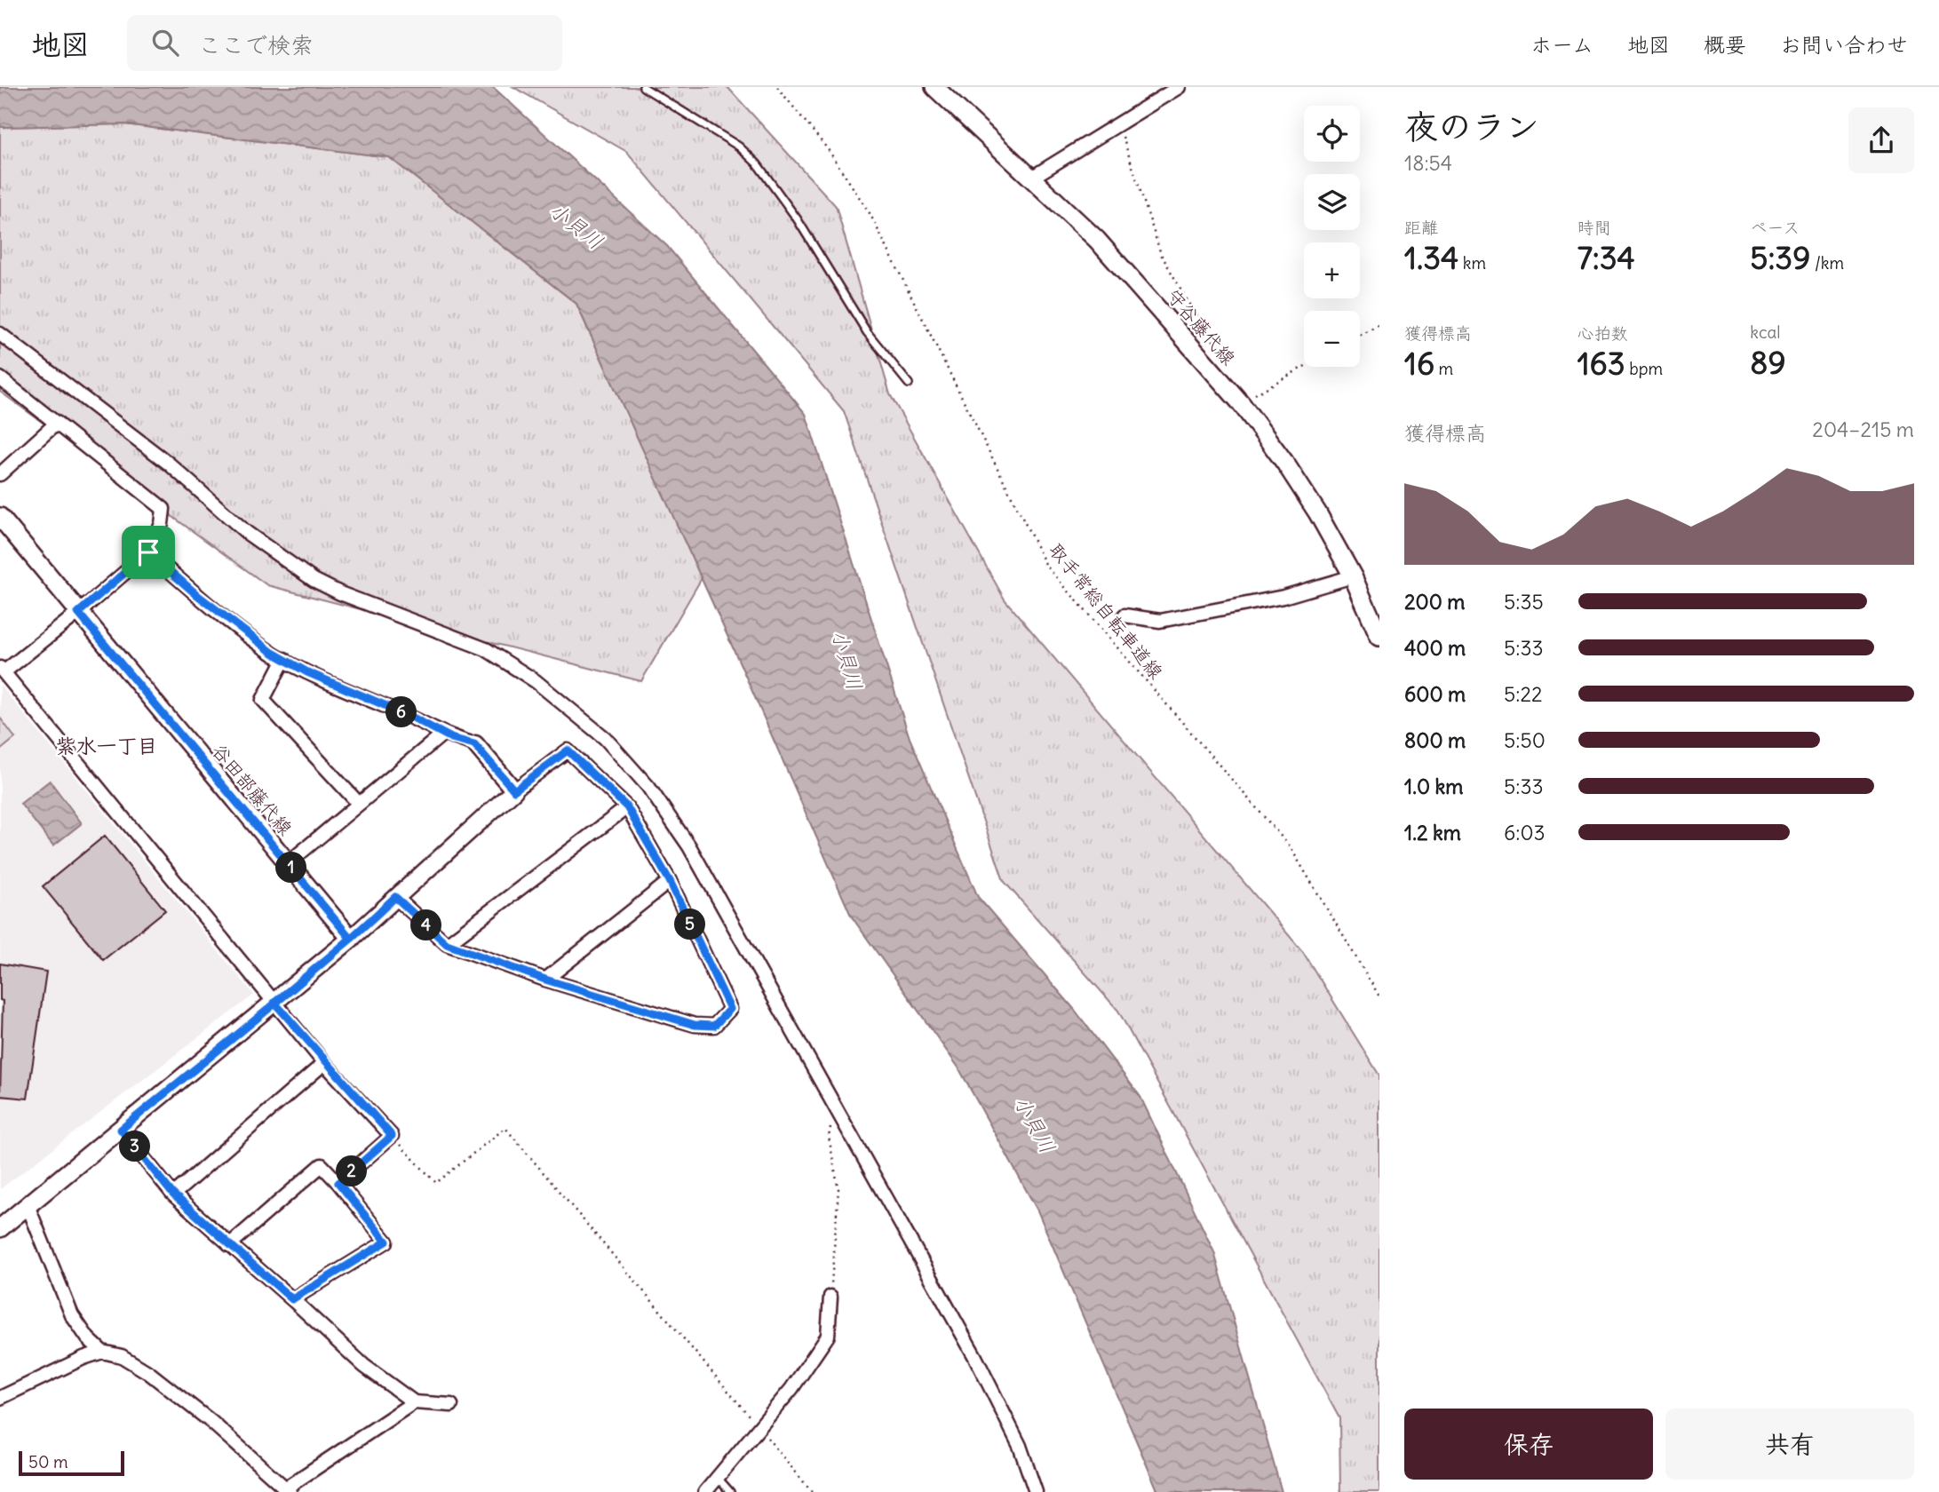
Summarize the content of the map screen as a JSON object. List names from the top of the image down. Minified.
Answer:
{"streets":{"main road":["守谷藤代線","谷田部藤代線"],"path":["取手常総自転車道線"]},"districts":["紫水一丁目"],"water":["小貝川"],"scale_bar":"50 m","page":{"header":"地図","search":"ここで検索","nav":["ホーム","地図","概要","お問い合わせ"],"heading":["夜のラン","18:54"],"map_buttons":["+","−"],"stats":[["距離","1.34 km"],["時間","7:34"],["ペース","5:39 /km"],["獲得標高","16 m"],["心拍数","163 bpm"],["kcal","89"]],"chart":["獲得標高","204–215 m"],"list":[{"name":"200 m","note":"5:35"},{"name":"400 m","note":"5:33"},{"name":"600 m","note":"5:22"},{"name":"800 m","note":"5:50"},{"name":"1.0 km","note":"5:33"},{"name":"1.2 km","note":"6:03"}],"pins":["6","1","5","4","3","2"],"buttons":["保存","共有"],"scale":"50 m"}}
